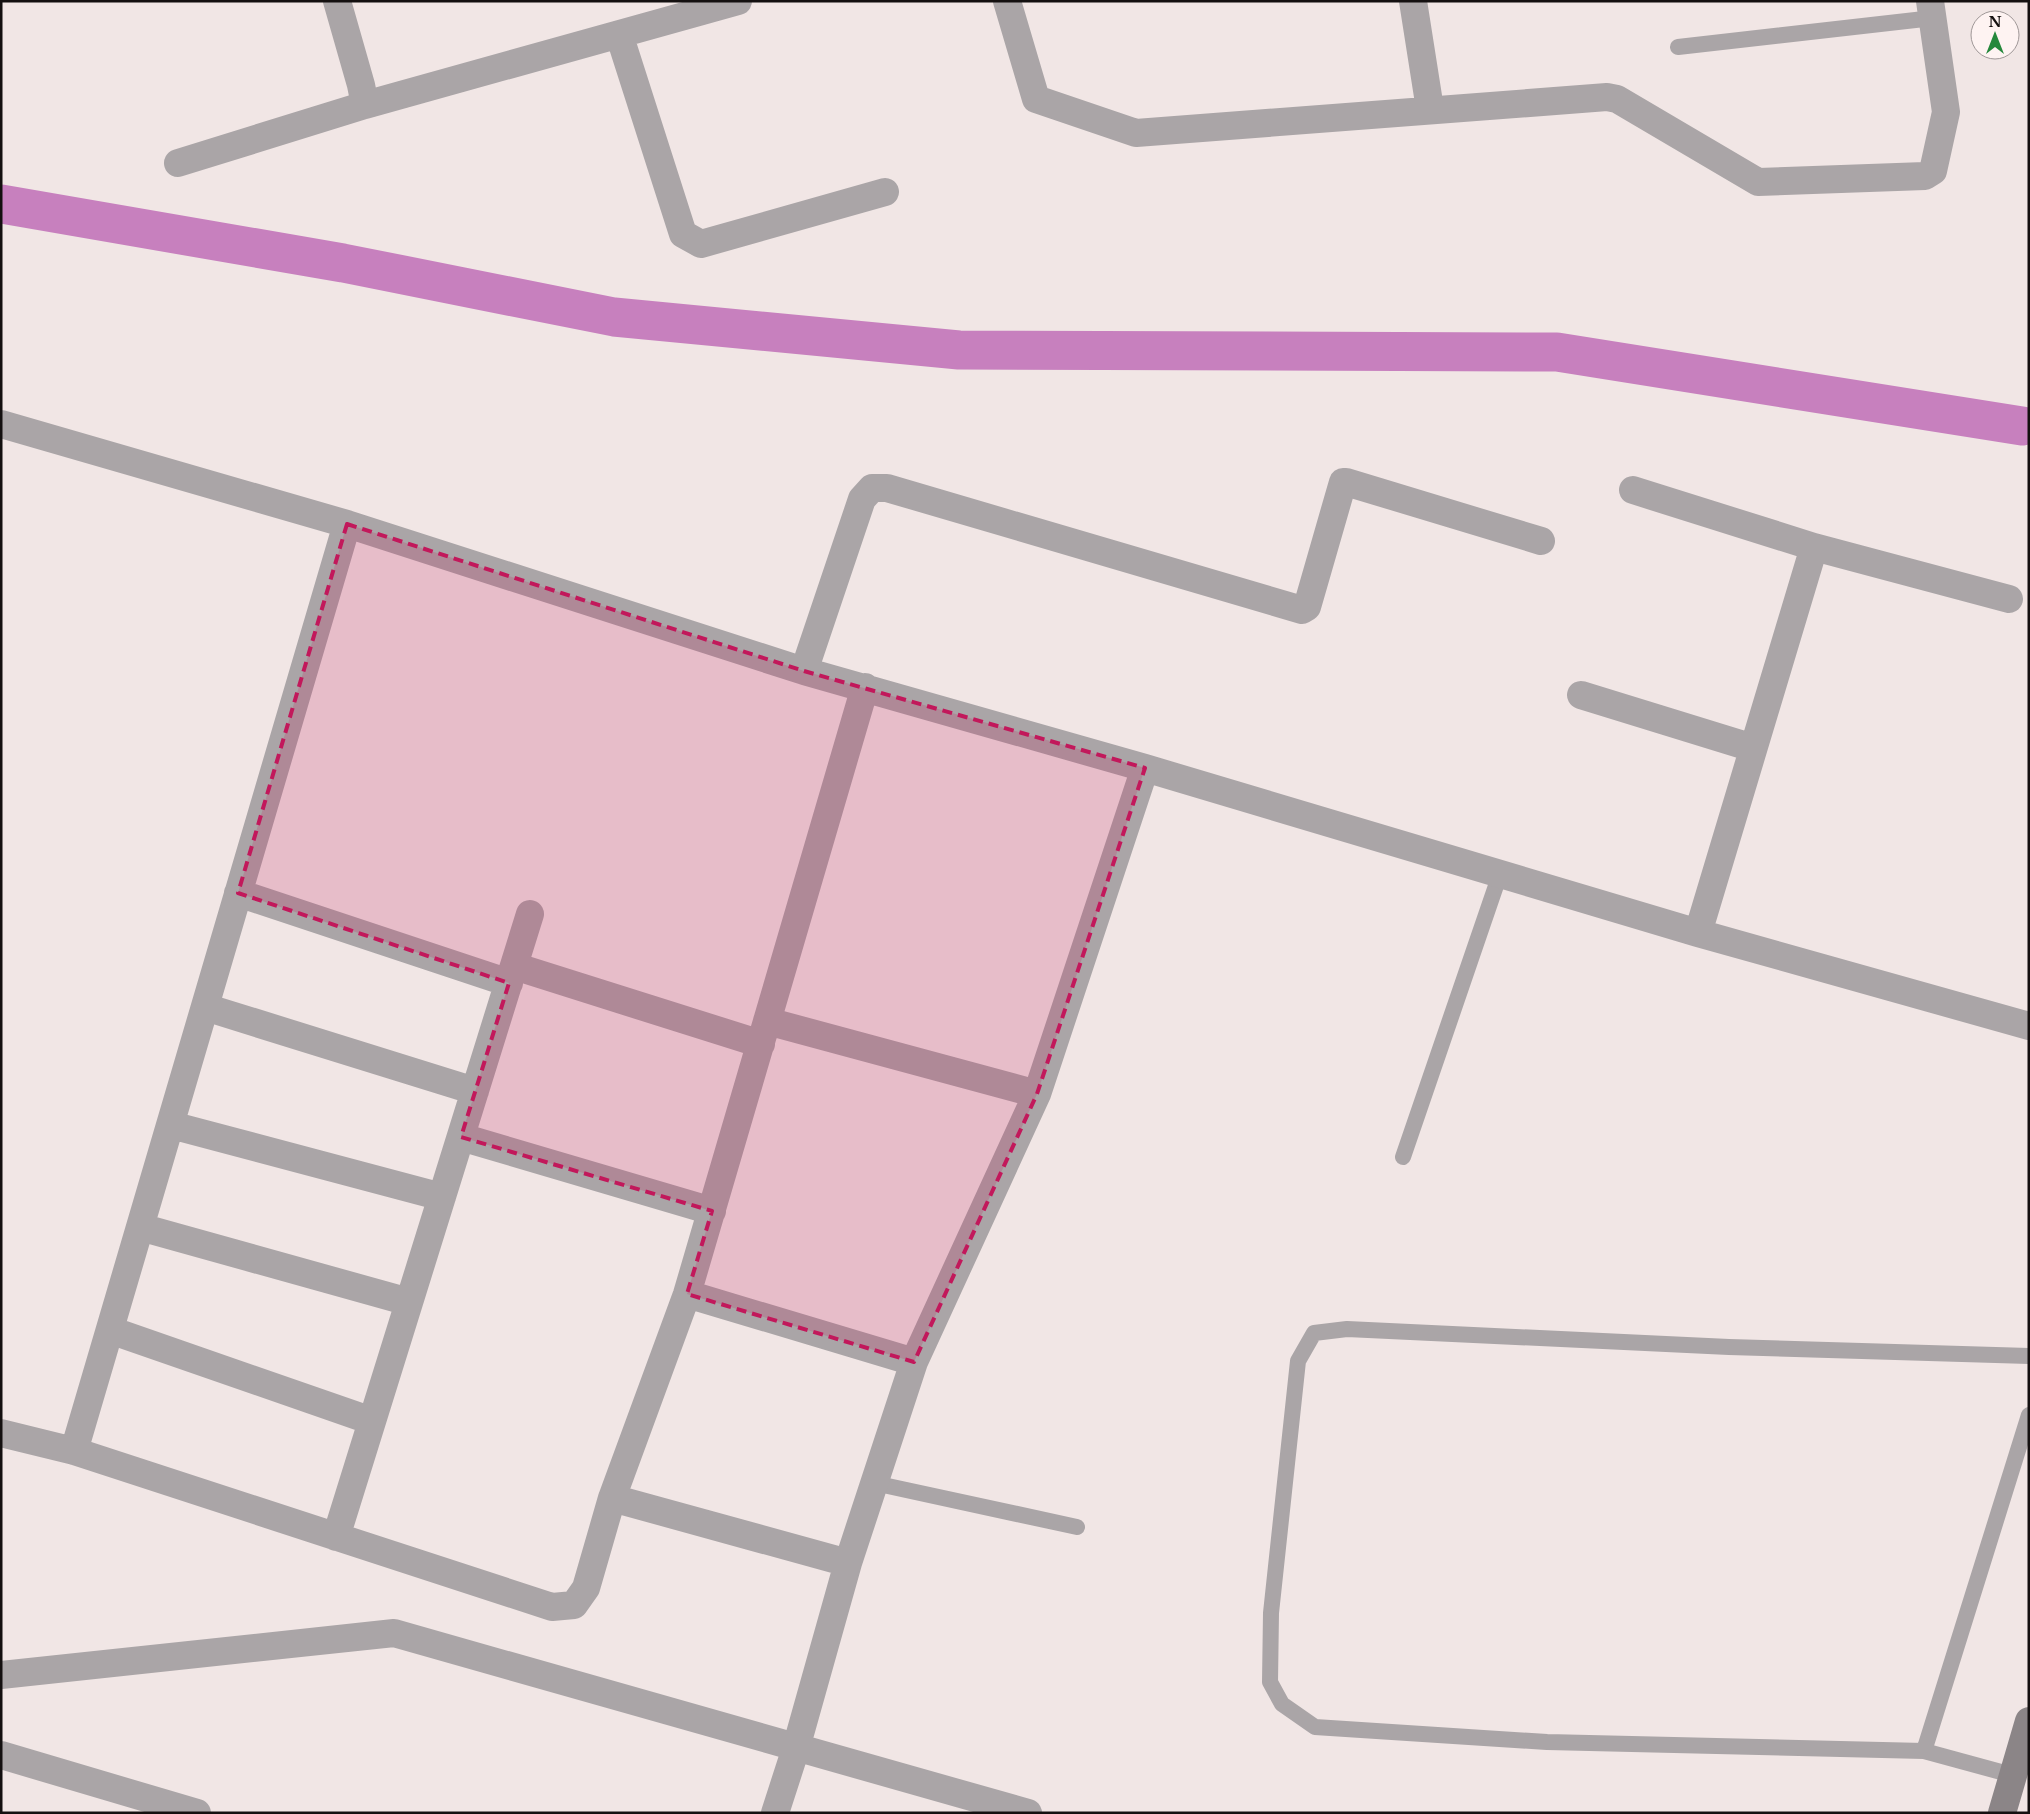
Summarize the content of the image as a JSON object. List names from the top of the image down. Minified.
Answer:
{"north":"top"}
